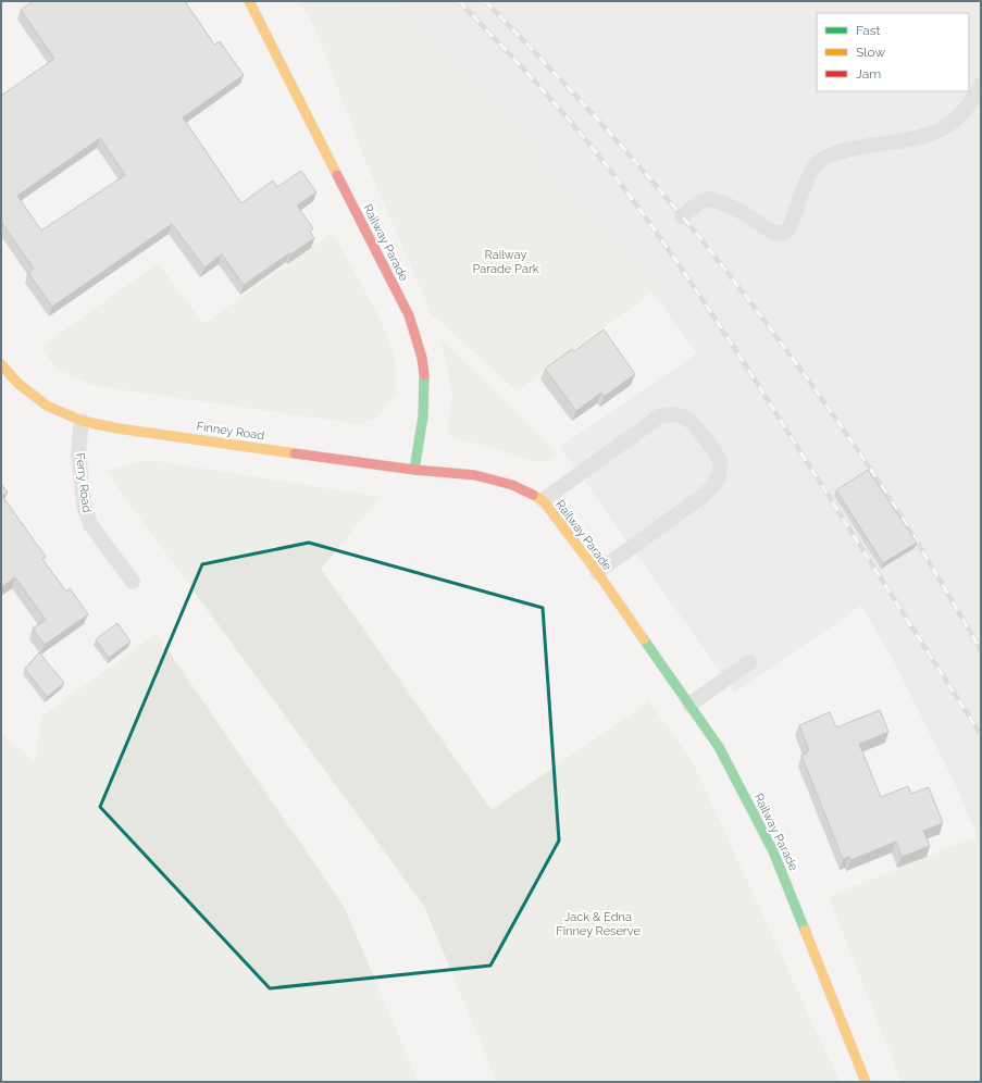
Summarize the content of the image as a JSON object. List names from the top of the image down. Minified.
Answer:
{"streets":{"street":["Railway Parade","Finney Road"],"lane":["Ferry Road"]},"crossings":[["Railway Parade","Finney Road"],["Finney Road","Ferry Road"]],"parks":["Railway Parade Park","Jack & Edna Finney Reserve"],"legend":["Fast","Slow","Jam"]}
